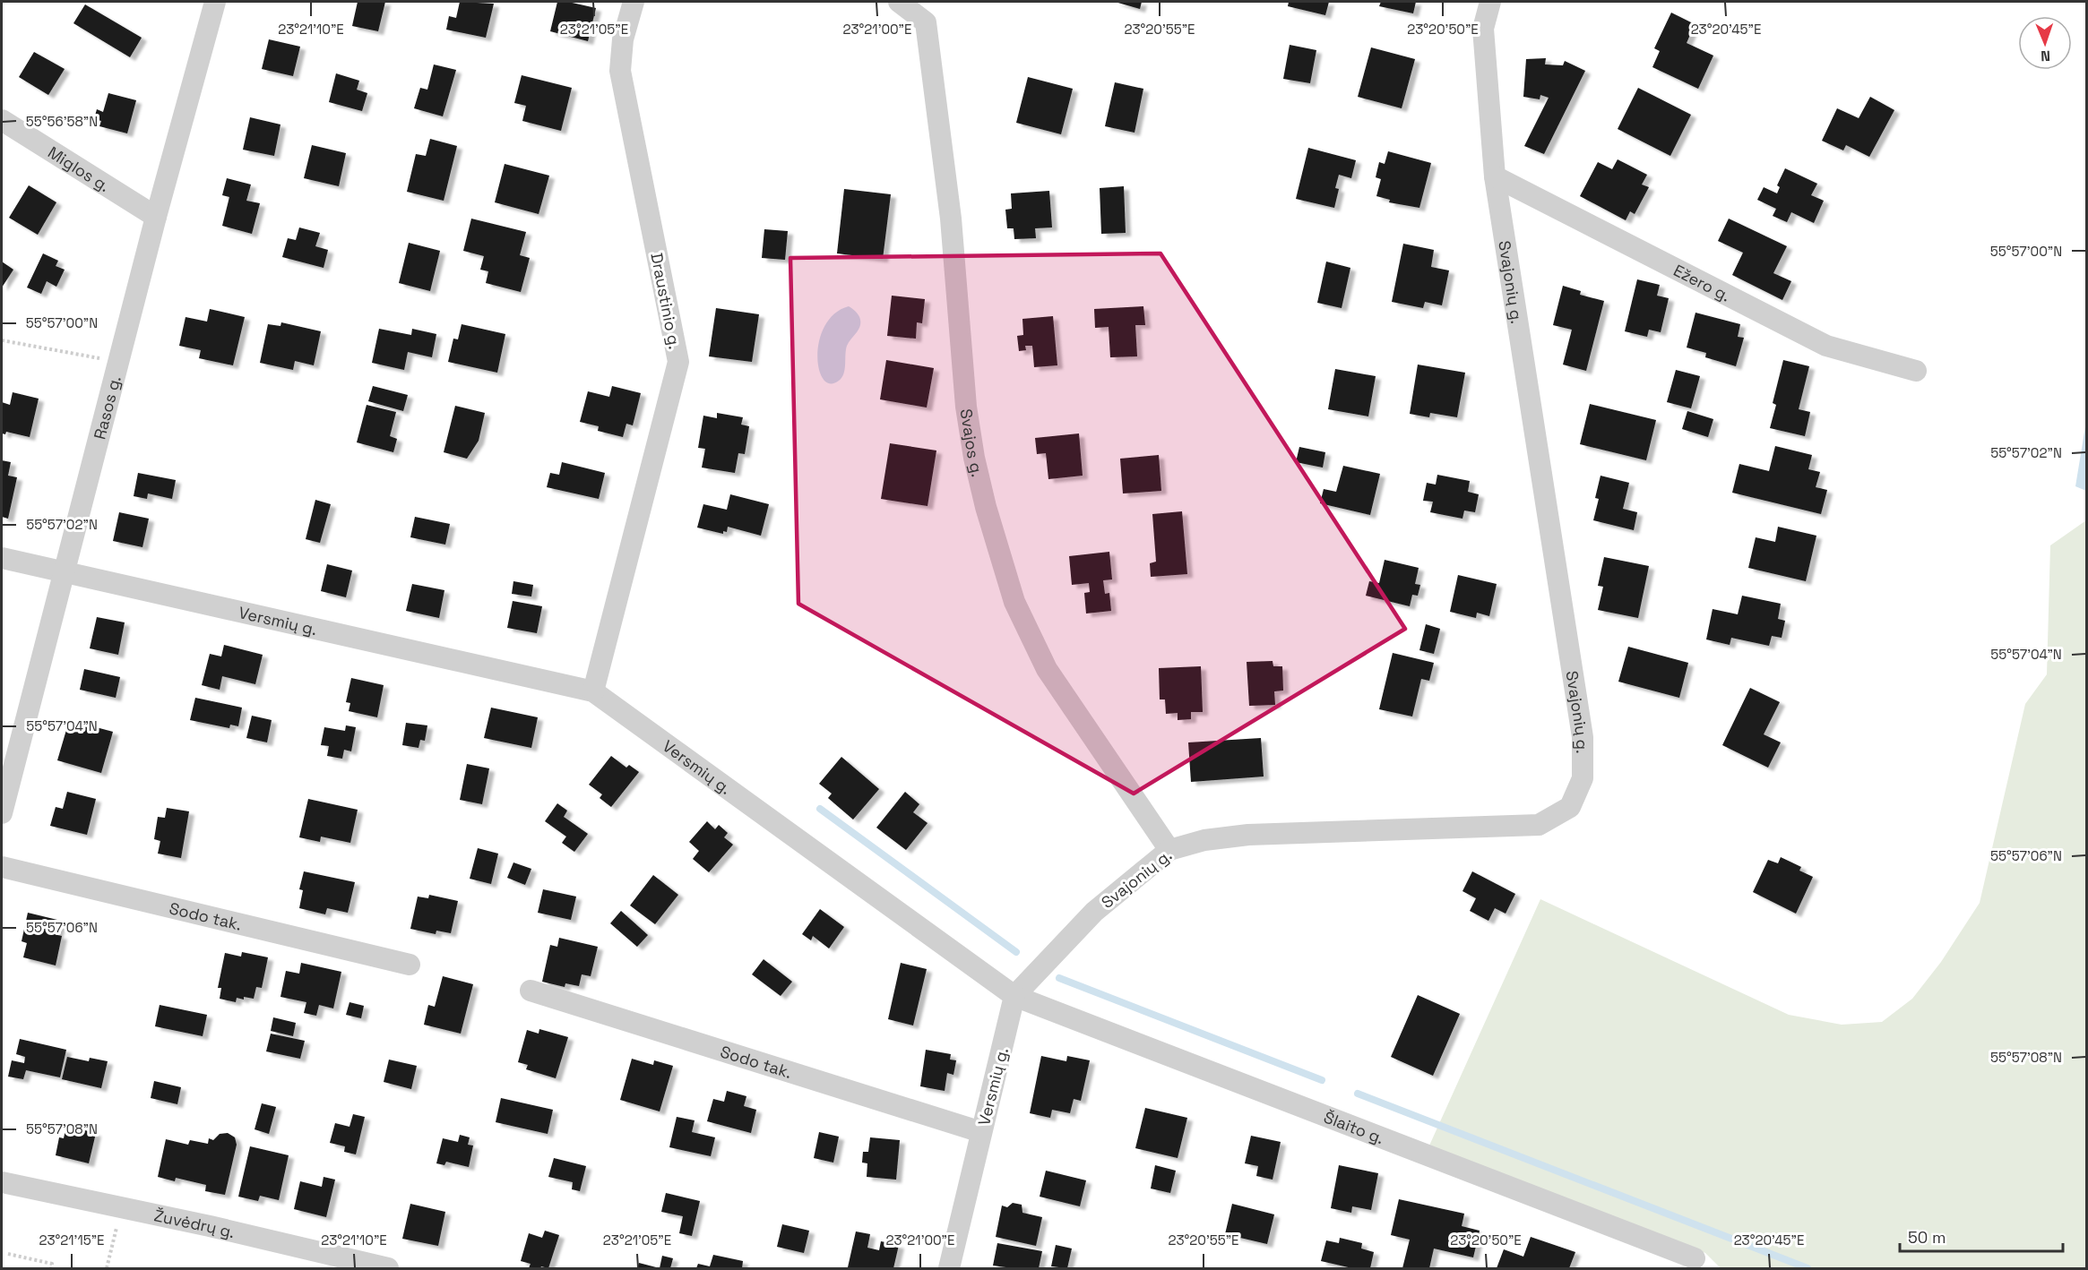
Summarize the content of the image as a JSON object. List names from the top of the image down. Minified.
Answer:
{"streets":{"street":["Miglos g.","Svajonių g.","Ežero g.","Draustinio g.","Rasos g.","Svajos g.","Versmių g.","Sodo tak.","Šlaito g.","Žuvėdrų g."]},"crossings":[["Miglos g.","Rasos g."],["Svajonių g.","Ežero g."],["Svajonių g.","Svajos g."],["Svajonių g.","Versmių g."],["Svajonių g.","Šlaito g."],["Draustinio g.","Versmių g."],["Rasos g.","Versmių g."],["Versmių g.","Sodo tak."],["Versmių g.","Šlaito g."]],"scale_bar":"50 m","north":"bottom","coordinates":["23°21'10\"E","23°21'05\"E","23°21'00\"E","23°20'55\"E","23°20'50\"E","23°20'45\"E","55°56'58\"N","55°57'00\"N","55°57'02\"N","55°57'04\"N","55°57'06\"N","55°57'08\"N","23°21'15\"E"]}
